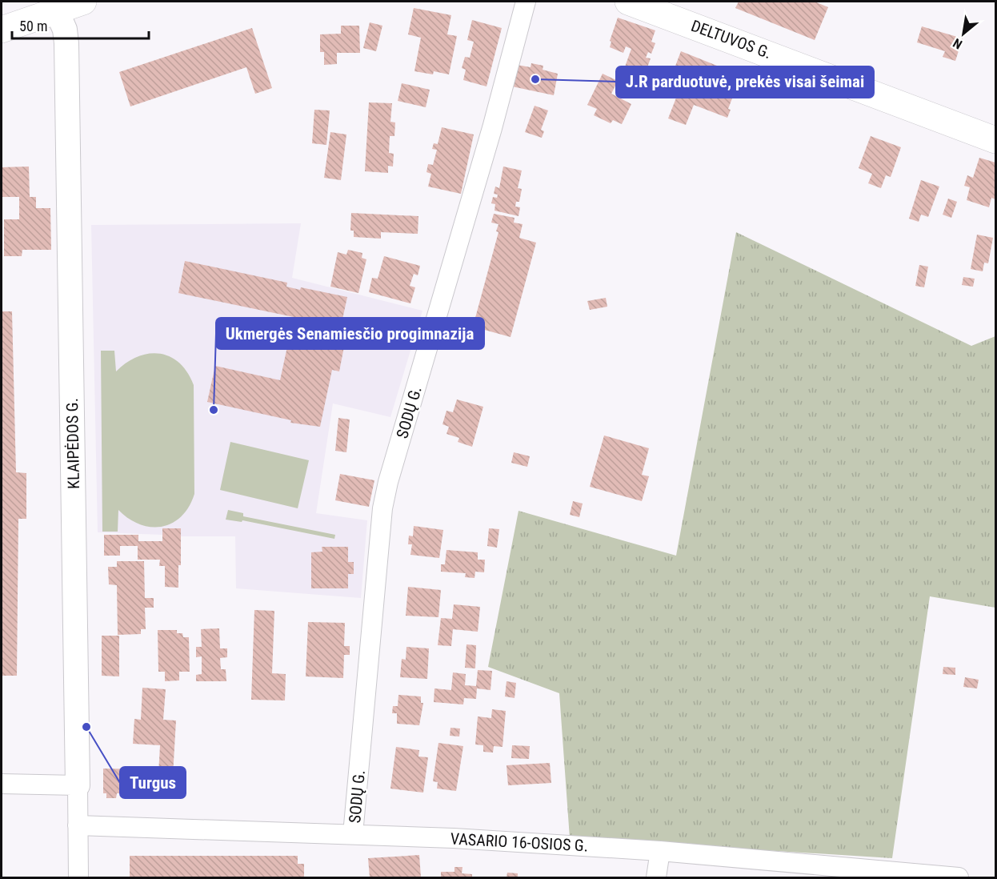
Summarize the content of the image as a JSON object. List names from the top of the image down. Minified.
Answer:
{"streets":{"main road":["DELTUVOS G."],"street":["SODŲ G.","KLAIPĖDOS G.","VASARIO 16-OSIOS G."]},"crossings":[["SODŲ G.","VASARIO 16-OSIOS G."],["KLAIPĖDOS G.","VASARIO 16-OSIOS G."]],"places":["J.R parduotuvė, prekės visai šeimai","Ukmergės Senamiesčio progimnazija","Turgus"],"scale_bar":"50 m","north":"bottom left"}
